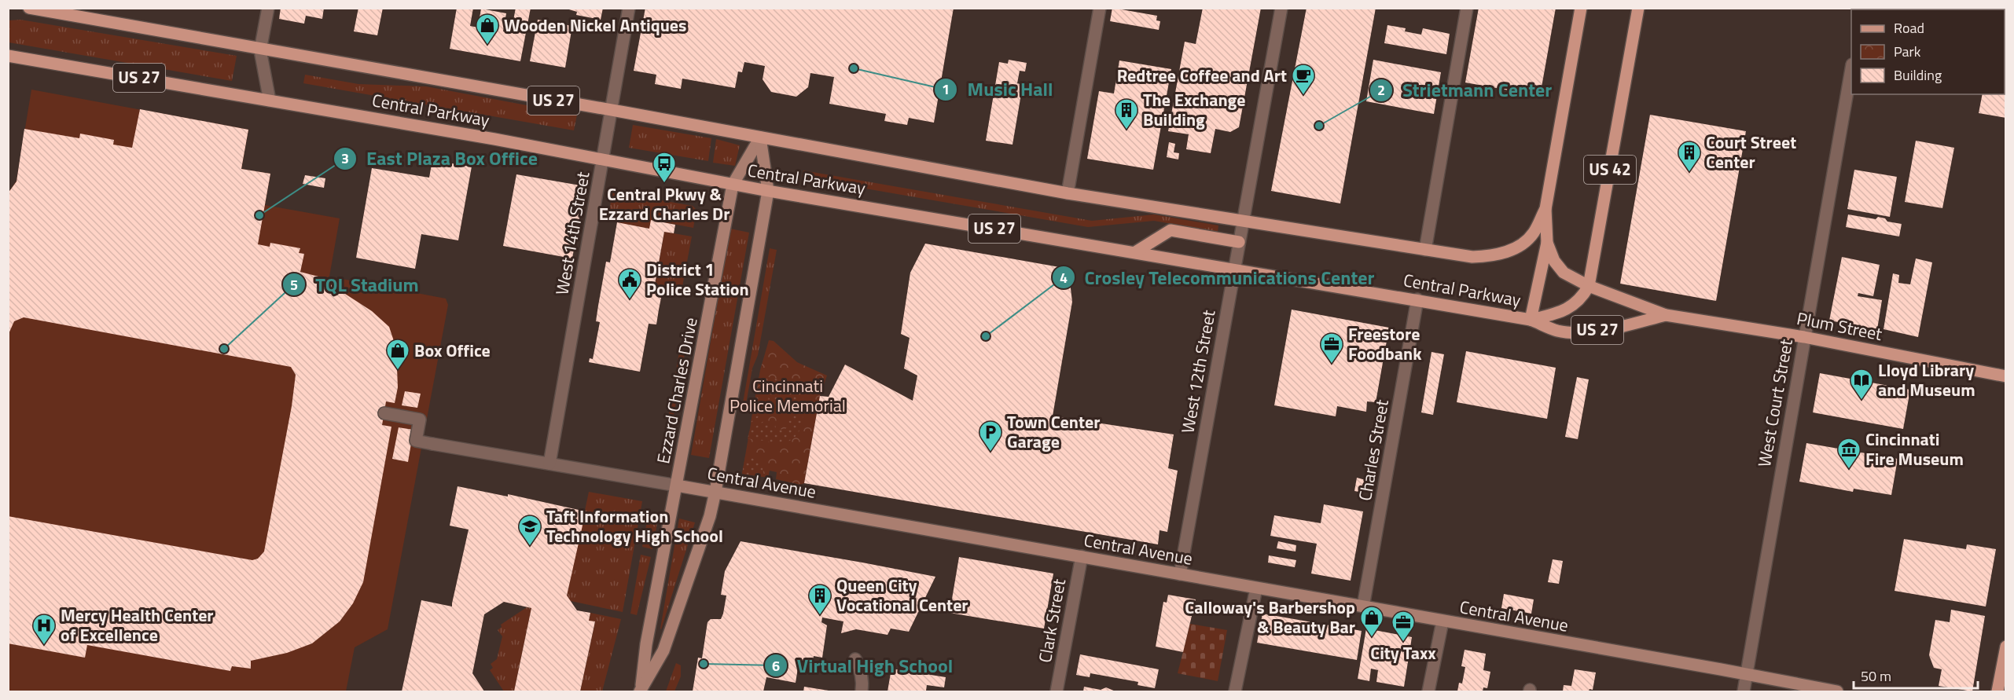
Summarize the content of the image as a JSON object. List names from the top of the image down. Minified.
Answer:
{"streets":{"main road":["US 27","Central Parkway","US 42","Plum Street","Ezzard Charles Drive","Central Avenue"],"street":["West 14th Street","West 12th Street","West Court Street","Charles Street","Clark Street"]},"crossings":[["US 27","Central Parkway"],["US 27","Plum Street"],["Central Parkway","US 42"],["Central Parkway","West 14th Street"],["Central Parkway","West 12th Street"],["Central Parkway","Ezzard Charles Drive"],["Central Parkway","Charles Street"],["West 14th Street","Central Avenue"],["Plum Street","West Court Street"],["West 12th Street","Central Avenue"],["Ezzard Charles Drive","Central Avenue"],["West Court Street","Central Avenue"],["Charles Street","Central Avenue"],["Central Avenue","Clark Street"]],"parks":["Cincinnati Police Memorial"],"places":{"shop":["Wooden Nickel Antiques","Box Office","Calloway's Barbershop & Beauty Bar"],"other":["Music Hall","Strietmann Center","East Plaza Box Office","Crosley Telecommunications Center","TQL Stadium","Virtual High School"],"cafe":["Redtree Coffee and Art"],"building":["The Exchange Building","Court Street Center","Queen City Vocational Center"],"bus stop":["Central Pkwy & Ezzard Charles Dr"],"public building":["District 1 Police Station"],"office":["Freestore Foodbank","City Taxx"],"library":["Lloyd Library and Museum"],"parking":["Town Center Garage"],"museum":["Cincinnati Fire Museum"],"school or university":["Taft Information Technology High School"],"hospital":["Mercy Health Center of Excellence"]},"legend":["Road","Park","Building"],"scale_bar":"50 m"}
